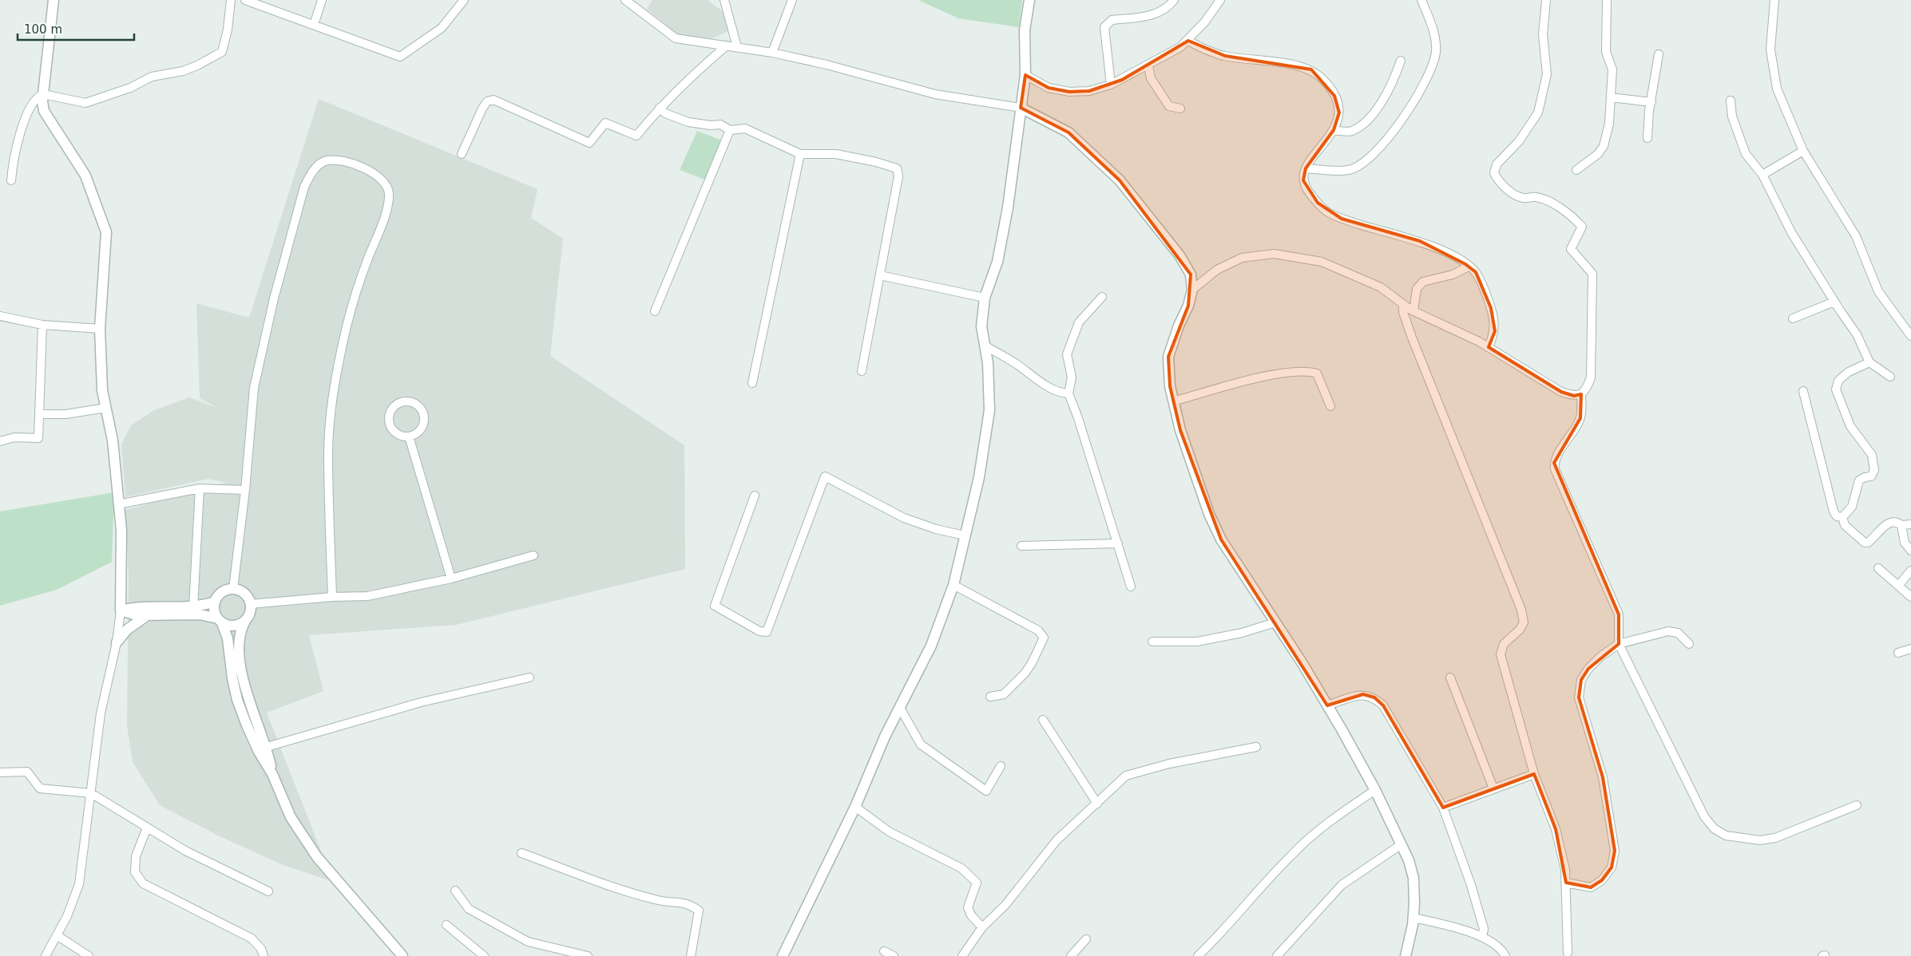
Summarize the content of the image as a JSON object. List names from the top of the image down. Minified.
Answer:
{"scale_bar":"100 m"}
